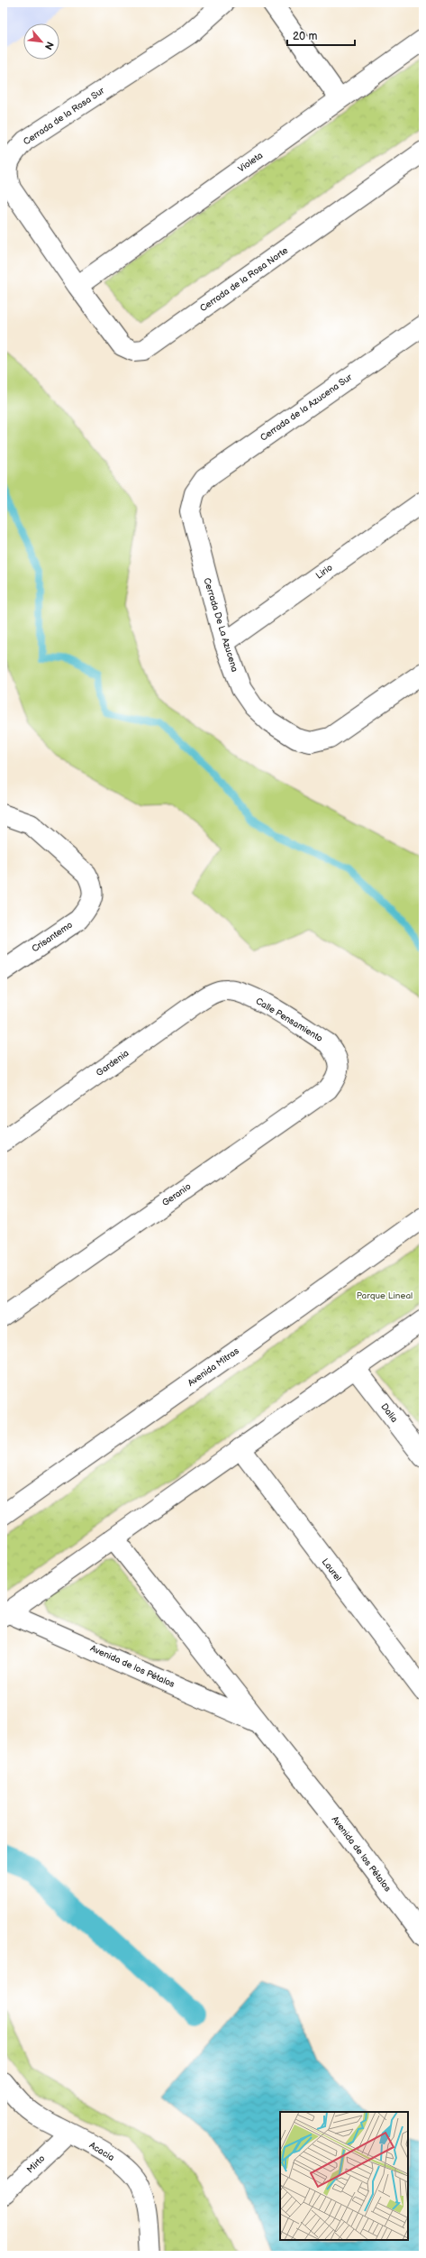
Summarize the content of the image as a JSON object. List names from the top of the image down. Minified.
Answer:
{"streets":{"street":["Cerrada de la Rosa Sur","Violeta","Cerrada de la Rosa Norte","Cerrada de la Azucena Sur","Lirio","Cerrada De La Azucena","Crisantemo","Calle Pensamiento","Gardenia","Geranio","Avenida Mitras","Dalia","Laurel","Avenida de los Pétalos","Acacia","Mirto"]},"crossings":[["Cerrada de la Rosa Sur","Violeta"],["Cerrada de la Rosa Sur","Cerrada de la Rosa Norte"],["Violeta","Cerrada de la Rosa Norte"],["Cerrada de la Azucena Sur","Cerrada De La Azucena"],["Lirio","Cerrada De La Azucena"],["Calle Pensamiento","Gardenia"],["Calle Pensamiento","Geranio"],["Acacia","Mirto"]],"parks":["Parque Lineal"],"scale_bar":"20 m","north":"bottom right"}
